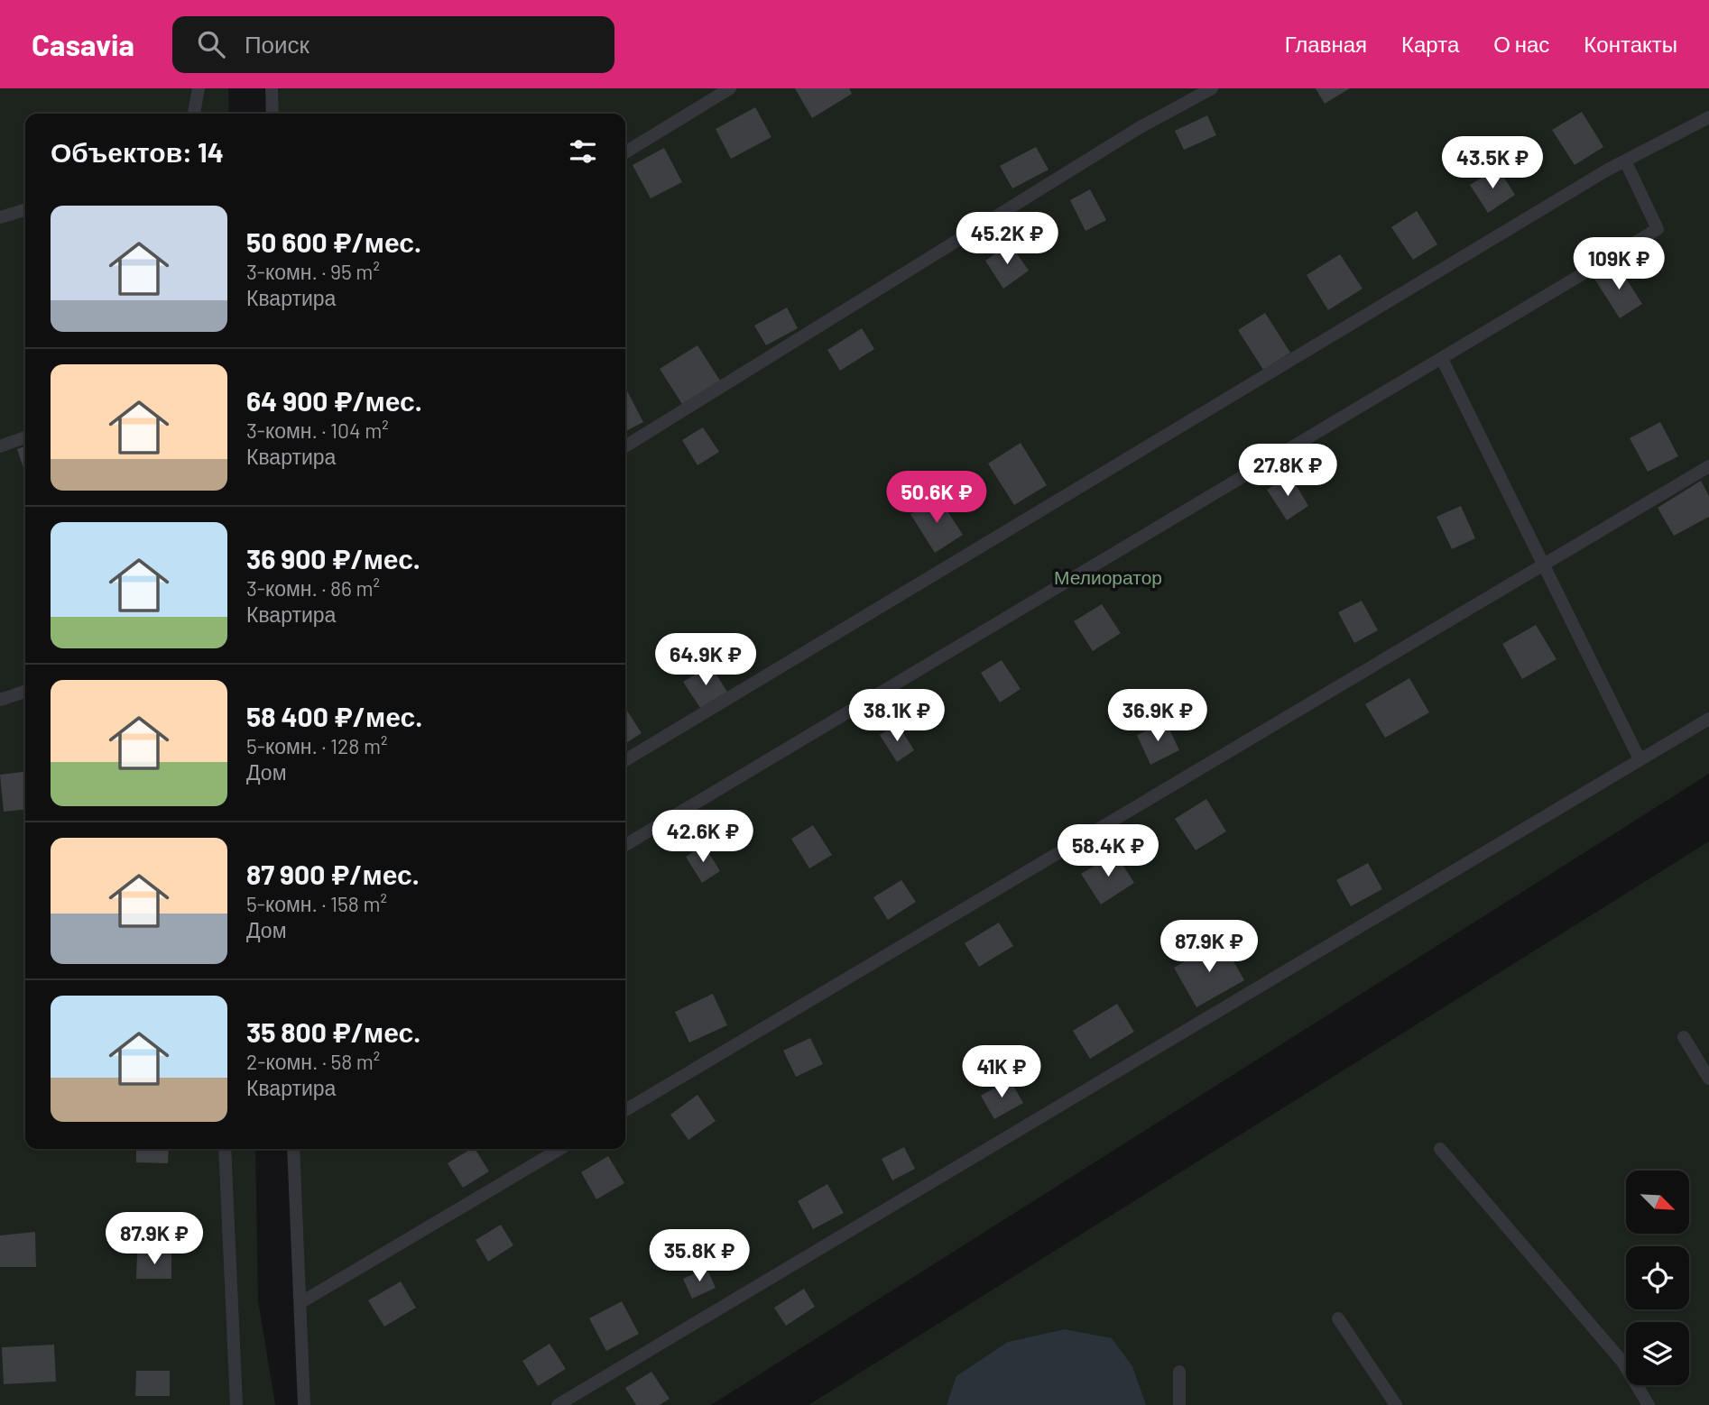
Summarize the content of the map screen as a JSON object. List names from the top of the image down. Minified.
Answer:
{"parks":["Мелиоратор"],"north":"bottom right","page":{"header":"Casavia","search":"Поиск","nav":["Главная","Карта","О нас","Контакты"],"heading":"Объектов: 14","price":["43.5K ₽","45.2K ₽","109K ₽","27.8K ₽","50.6K ₽","64.9K ₽","38.1K ₽","36.9K ₽","42.6K ₽","58.4K ₽","87.9K ₽","41K ₽","87.9K ₽","35.8K ₽"],"list":[{"name":"50 600 ₽/мес.","note":"3-комн. · 95 m² · Квартира"},{"name":"64 900 ₽/мес.","note":"3-комн. · 104 m² · Квартира"},{"name":"36 900 ₽/мес.","note":"3-комн. · 86 m² · Квартира"},{"name":"58 400 ₽/мес.","note":"5-комн. · 128 m² · Дом"},{"name":"87 900 ₽/мес.","note":"5-комн. · 158 m² · Дом"},{"name":"35 800 ₽/мес.","note":"2-комн. · 58 m² · Квартира"}]}}
